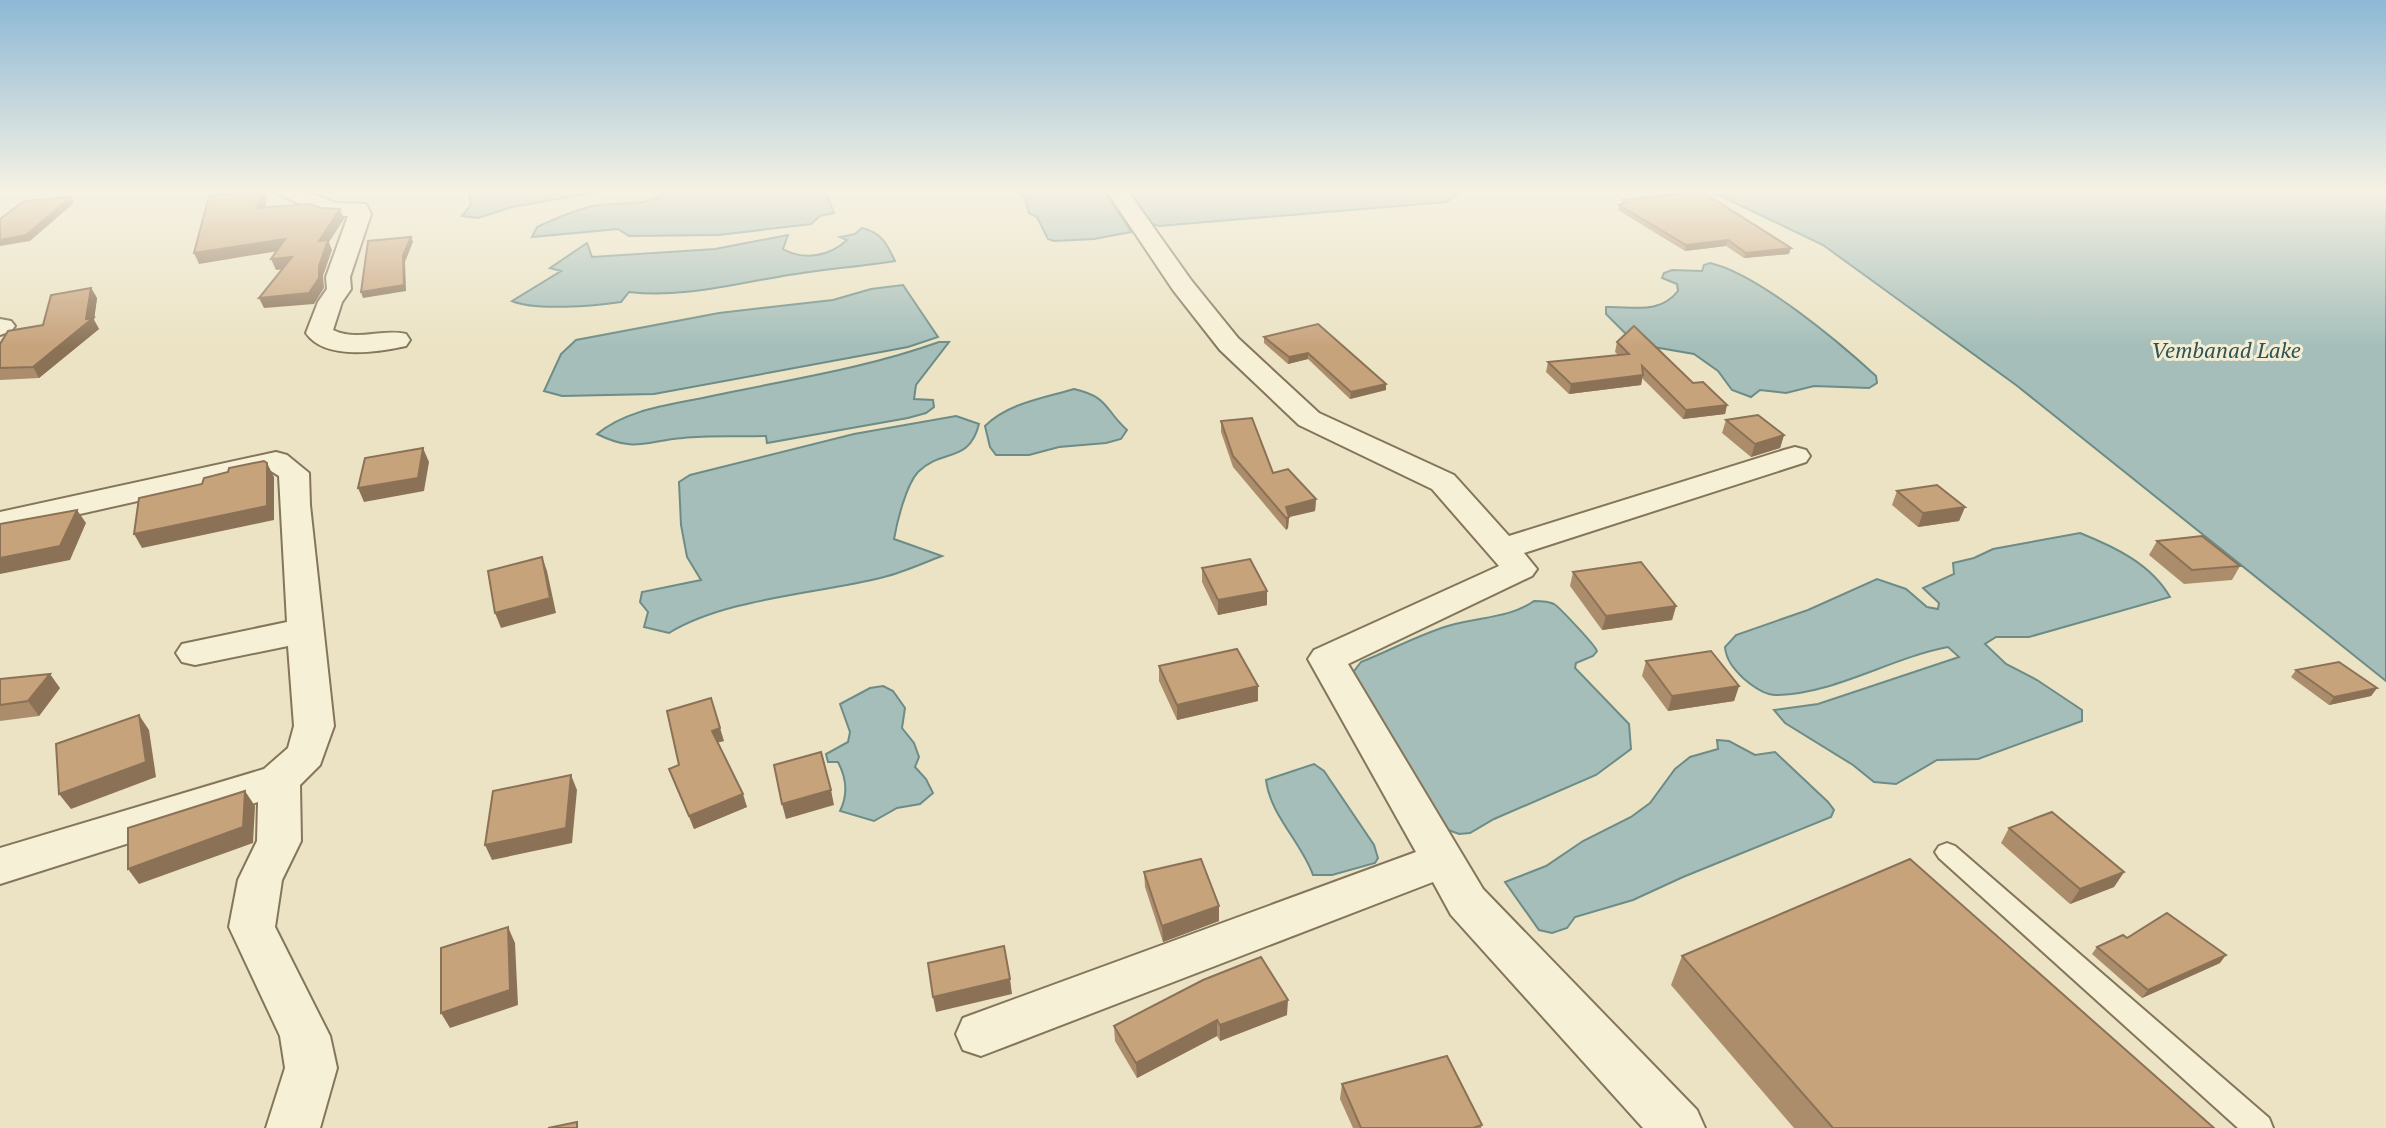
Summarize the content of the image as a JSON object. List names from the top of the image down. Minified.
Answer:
{"water":["Vembanad Lake"]}
